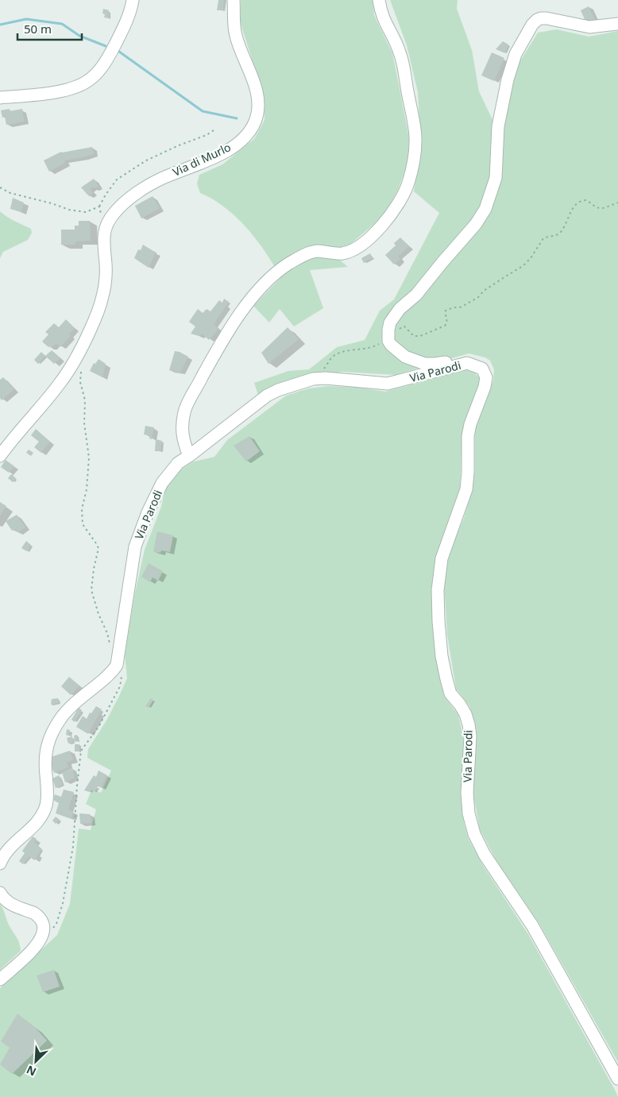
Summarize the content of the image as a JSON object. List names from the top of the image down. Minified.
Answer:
{"streets":{"street":["Via di Murlo","Via Parodi"]},"scale_bar":"50 m","north":"bottom left"}
